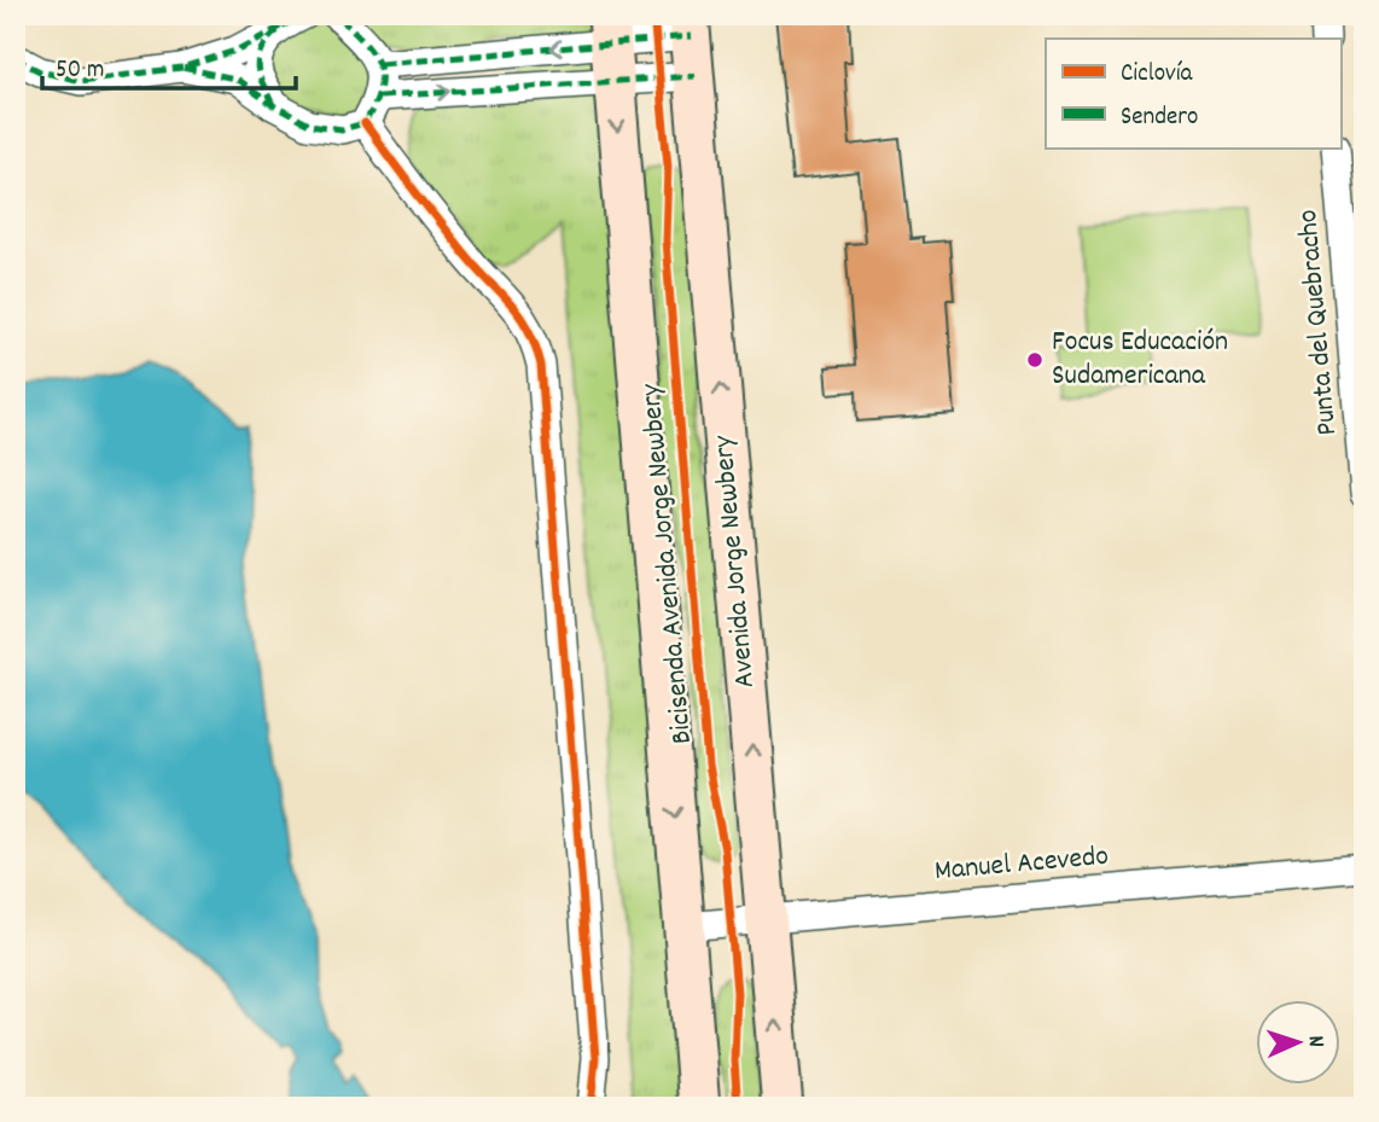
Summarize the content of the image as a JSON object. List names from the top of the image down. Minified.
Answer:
{"streets":{"main road":["Avenida Jorge Newbery"],"street":["Punta del Quebracho","Manuel Acevedo"],"cycle path":["Bicisenda Avenida Jorge Newbery"]},"crossings":[["Avenida Jorge Newbery","Manuel Acevedo"]],"places":["Focus Educación Sudamericana"],"legend":["Ciclovía","Sendero"],"scale_bar":"50 m","north":"right"}
